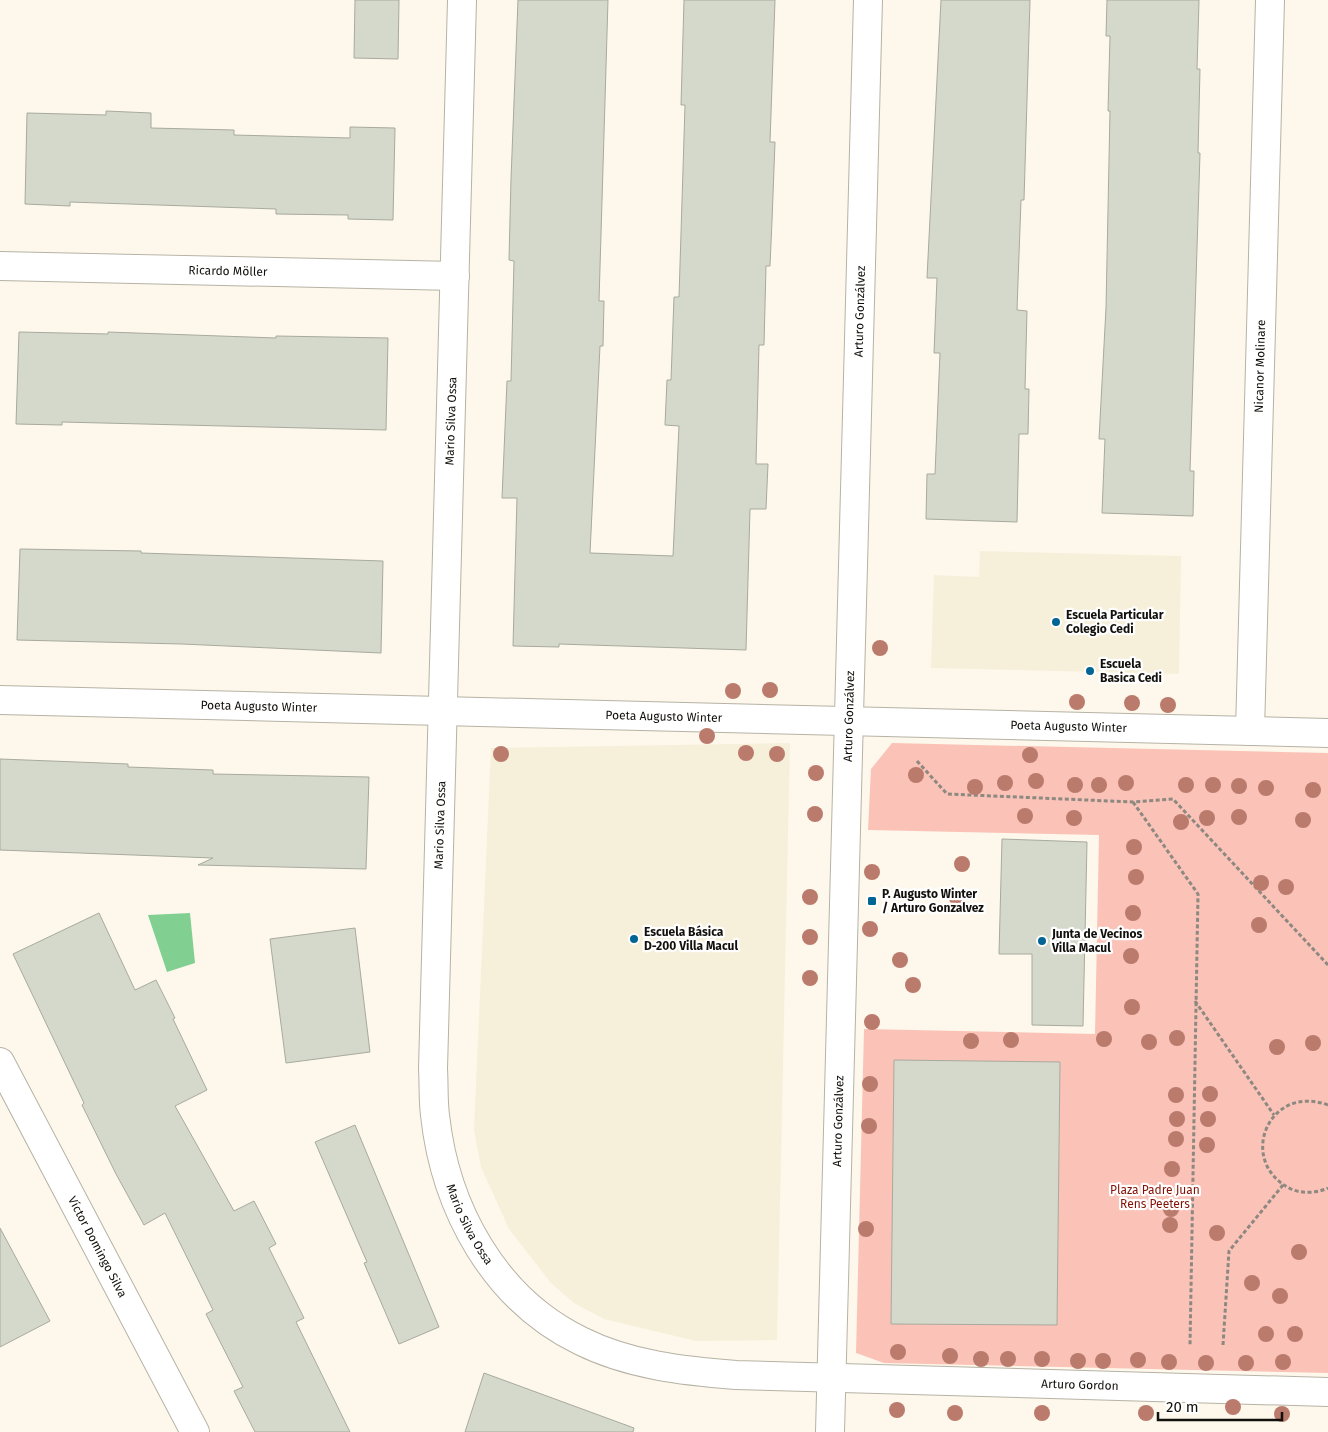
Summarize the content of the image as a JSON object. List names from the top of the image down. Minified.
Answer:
{"streets":{"street":["Ricardo Möller","Arturo Gonzálvez","Nicanor Molinare","Mario Silva Ossa","Poeta Augusto Winter","Víctor Domingo Silva","Arturo Gordon"]},"crossings":[["Ricardo Möller","Mario Silva Ossa"],["Arturo Gonzálvez","Mario Silva Ossa"],["Arturo Gonzálvez","Poeta Augusto Winter"],["Arturo Gonzálvez","Arturo Gordon"],["Nicanor Molinare","Poeta Augusto Winter"],["Mario Silva Ossa","Poeta Augusto Winter"],["Mario Silva Ossa","Arturo Gordon"]],"parks":["Plaza Padre Juan Rens Peeters"],"places":{"other":["Escuela Particular Colegio Cedi","Escuela Basica Cedi","Escuela Básica D-200 Villa Macul","Junta de Vecinos Villa Macul"],"transit":["P. Augusto Winter / Arturo Gonzalvez"]},"scale_bar":"20 m"}
